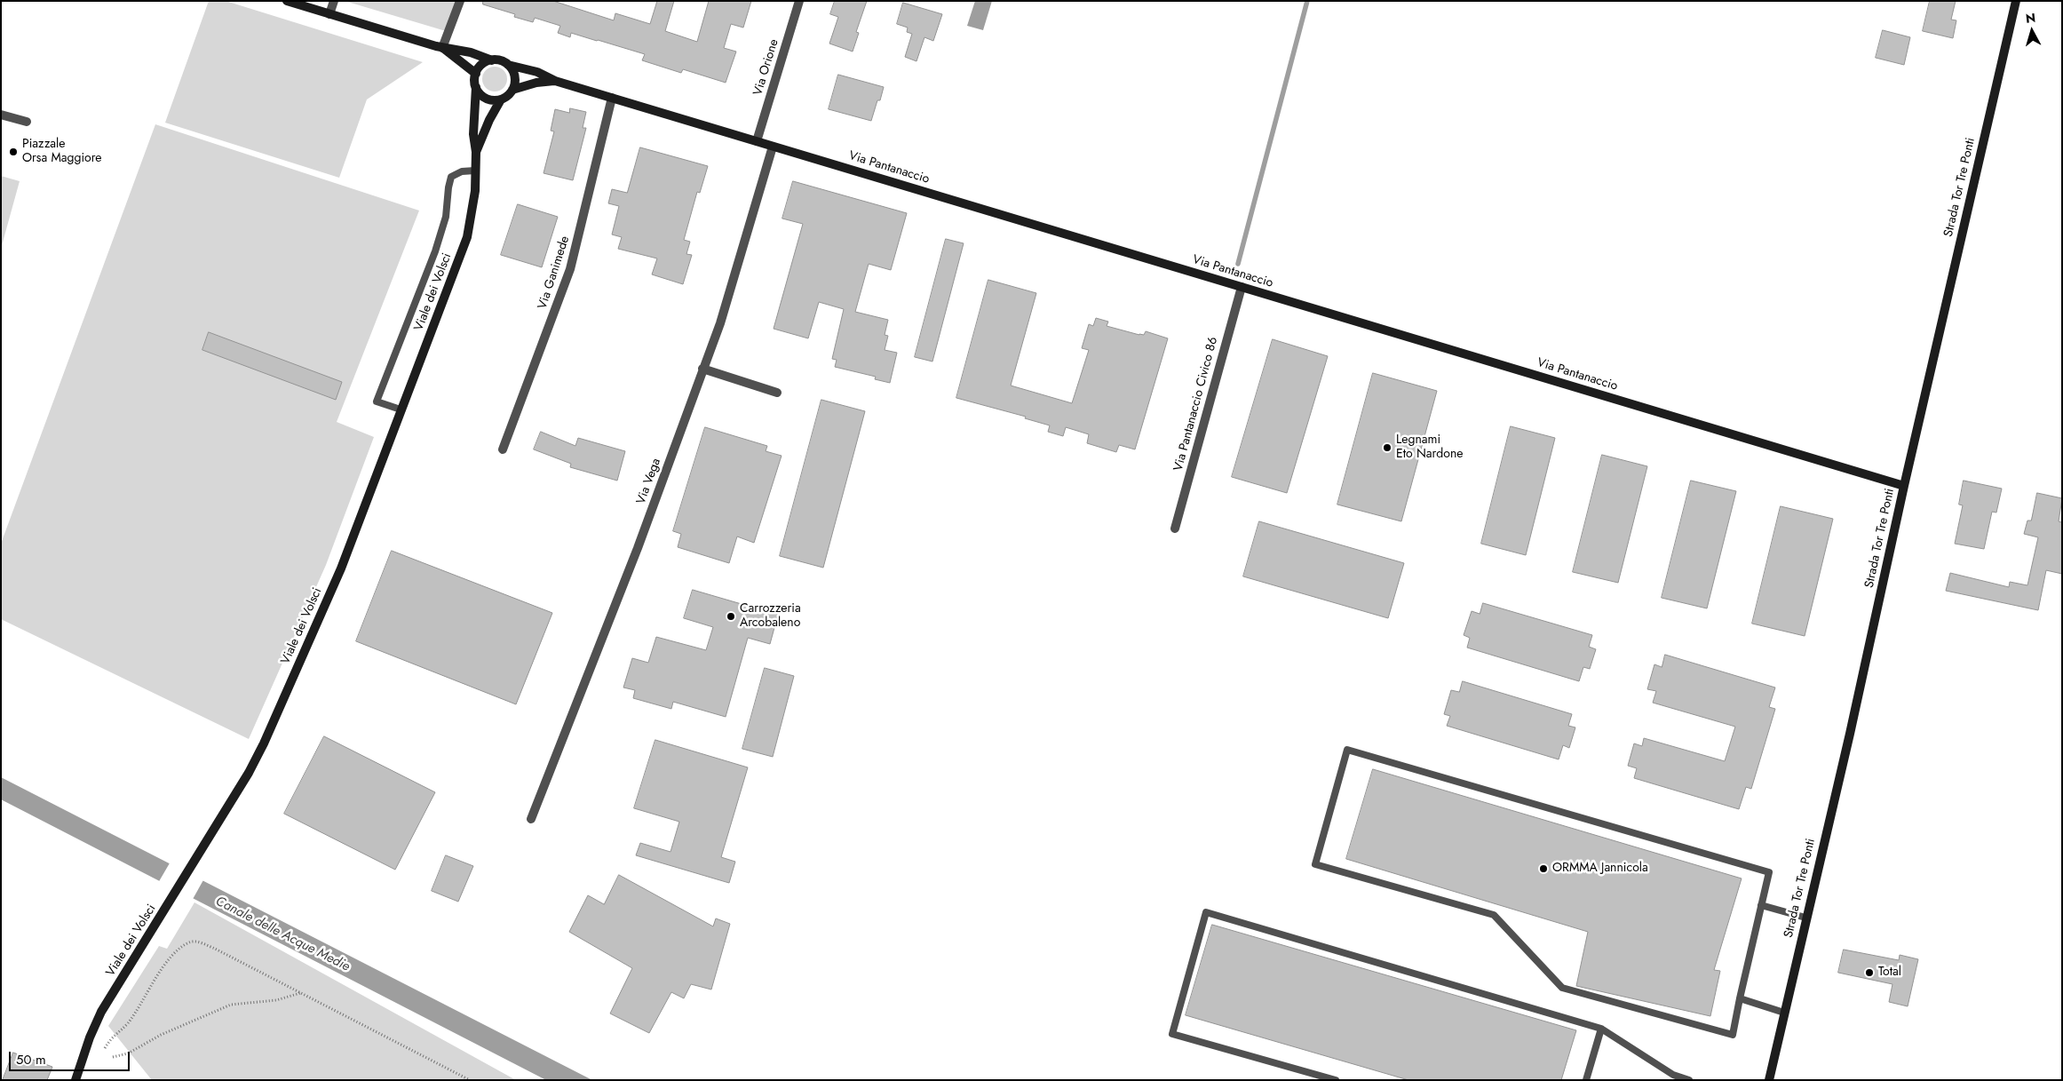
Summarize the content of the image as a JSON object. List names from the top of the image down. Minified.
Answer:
{"streets":{"street":["Via Orione","Via Pantanaccio","Strada Tor Tre Ponti","Via Ganimede","Viale dei Volsci","Via Pantanaccio Civico 86","Via Vega"]},"crossings":[["Via Orione","Via Pantanaccio"],["Via Pantanaccio","Strada Tor Tre Ponti"],["Via Pantanaccio","Via Ganimede"],["Via Pantanaccio","Viale dei Volsci"],["Via Pantanaccio","Via Pantanaccio Civico 86"],["Via Pantanaccio","Via Vega"]],"water":["Canale delle Acque Medie"],"places":["Piazzale Orsa Maggiore","Legnami Eto Nardone","Carrozzeria Arcobaleno","ORMMA Jannicola","Total"],"scale_bar":"50 m","north":"top"}
